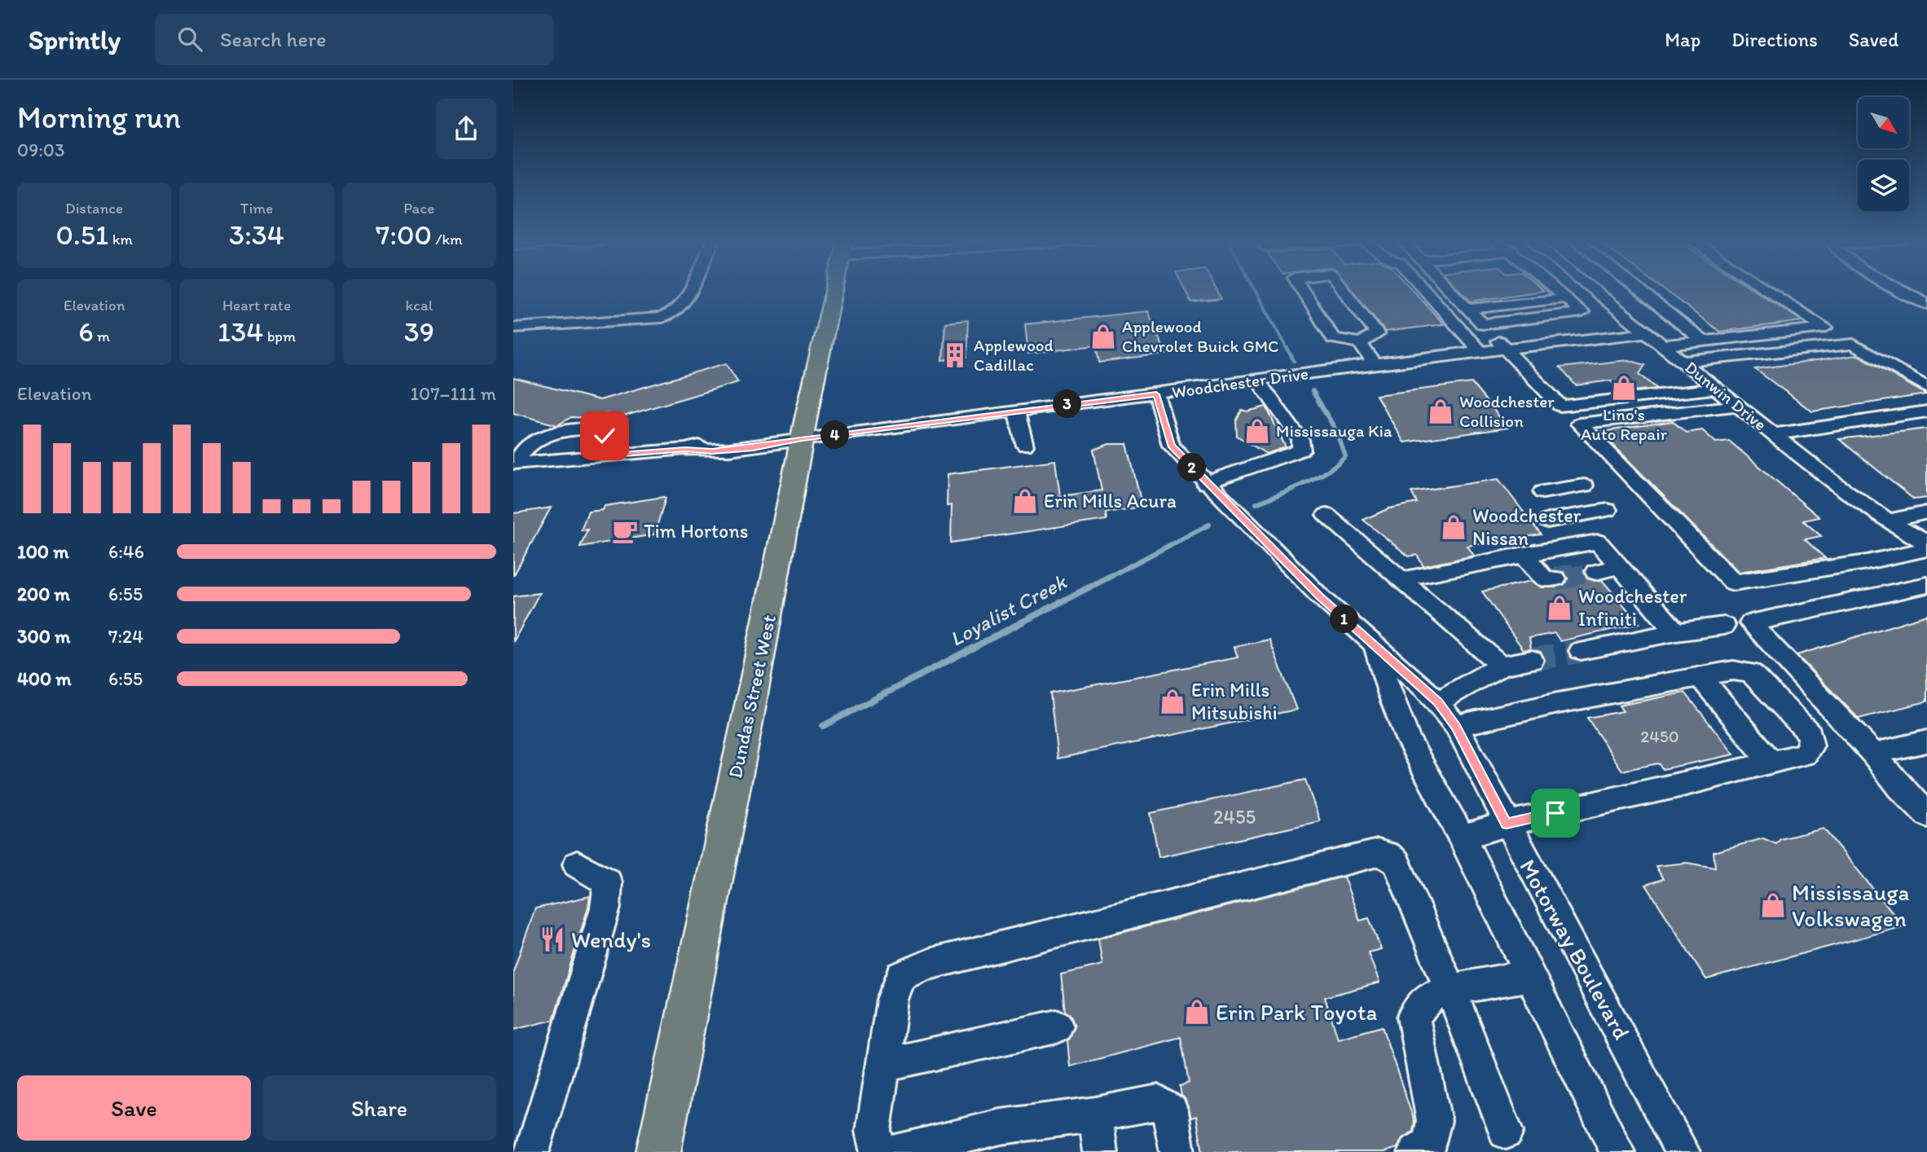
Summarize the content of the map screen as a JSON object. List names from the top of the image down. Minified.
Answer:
{"streets":{"main road":["Dundas Street West"],"street":["Woodchester Drive","Dunwin Drive","Motorway Boulevard"]},"crossings":[["Woodchester Drive","Dunwin Drive"],["Woodchester Drive","Dundas Street West"],["Woodchester Drive","Motorway Boulevard"]],"water":["Loyalist Creek"],"places":{"shop":["Applewood Chevrolet Buick GMC","Lino's Auto Repair","Woodchester Collision","Mississauga Kia","Erin Mills Acura","Woodchester Nissan","Woodchester Infiniti","Erin Mills Mitsubishi","Mississauga Volkswagen","Erin Park Toyota"],"building":["Applewood Cadillac"],"cafe":["Tim Hortons"],"restaurant":["Wendy's"]},"house_numbers":["2450","2455"],"north":"bottom right","page":{"header":"Sprintly","search":"Search here","nav":["Map","Directions","Saved"],"heading":["Morning run","09:03"],"stats":[["Distance","0.51 km"],["Time","3:34"],["Pace","7:00 /km"],["Elevation","6 m"],["Heart rate","134 bpm"],["kcal","39"]],"chart":["Elevation","107–111 m"],"pins":["3","4","2","1"],"list":[{"name":"100 m","note":"6:46"},{"name":"200 m","note":"6:55"},{"name":"300 m","note":"7:24"},{"name":"400 m","note":"6:55"}],"buttons":["Save","Share"]}}
